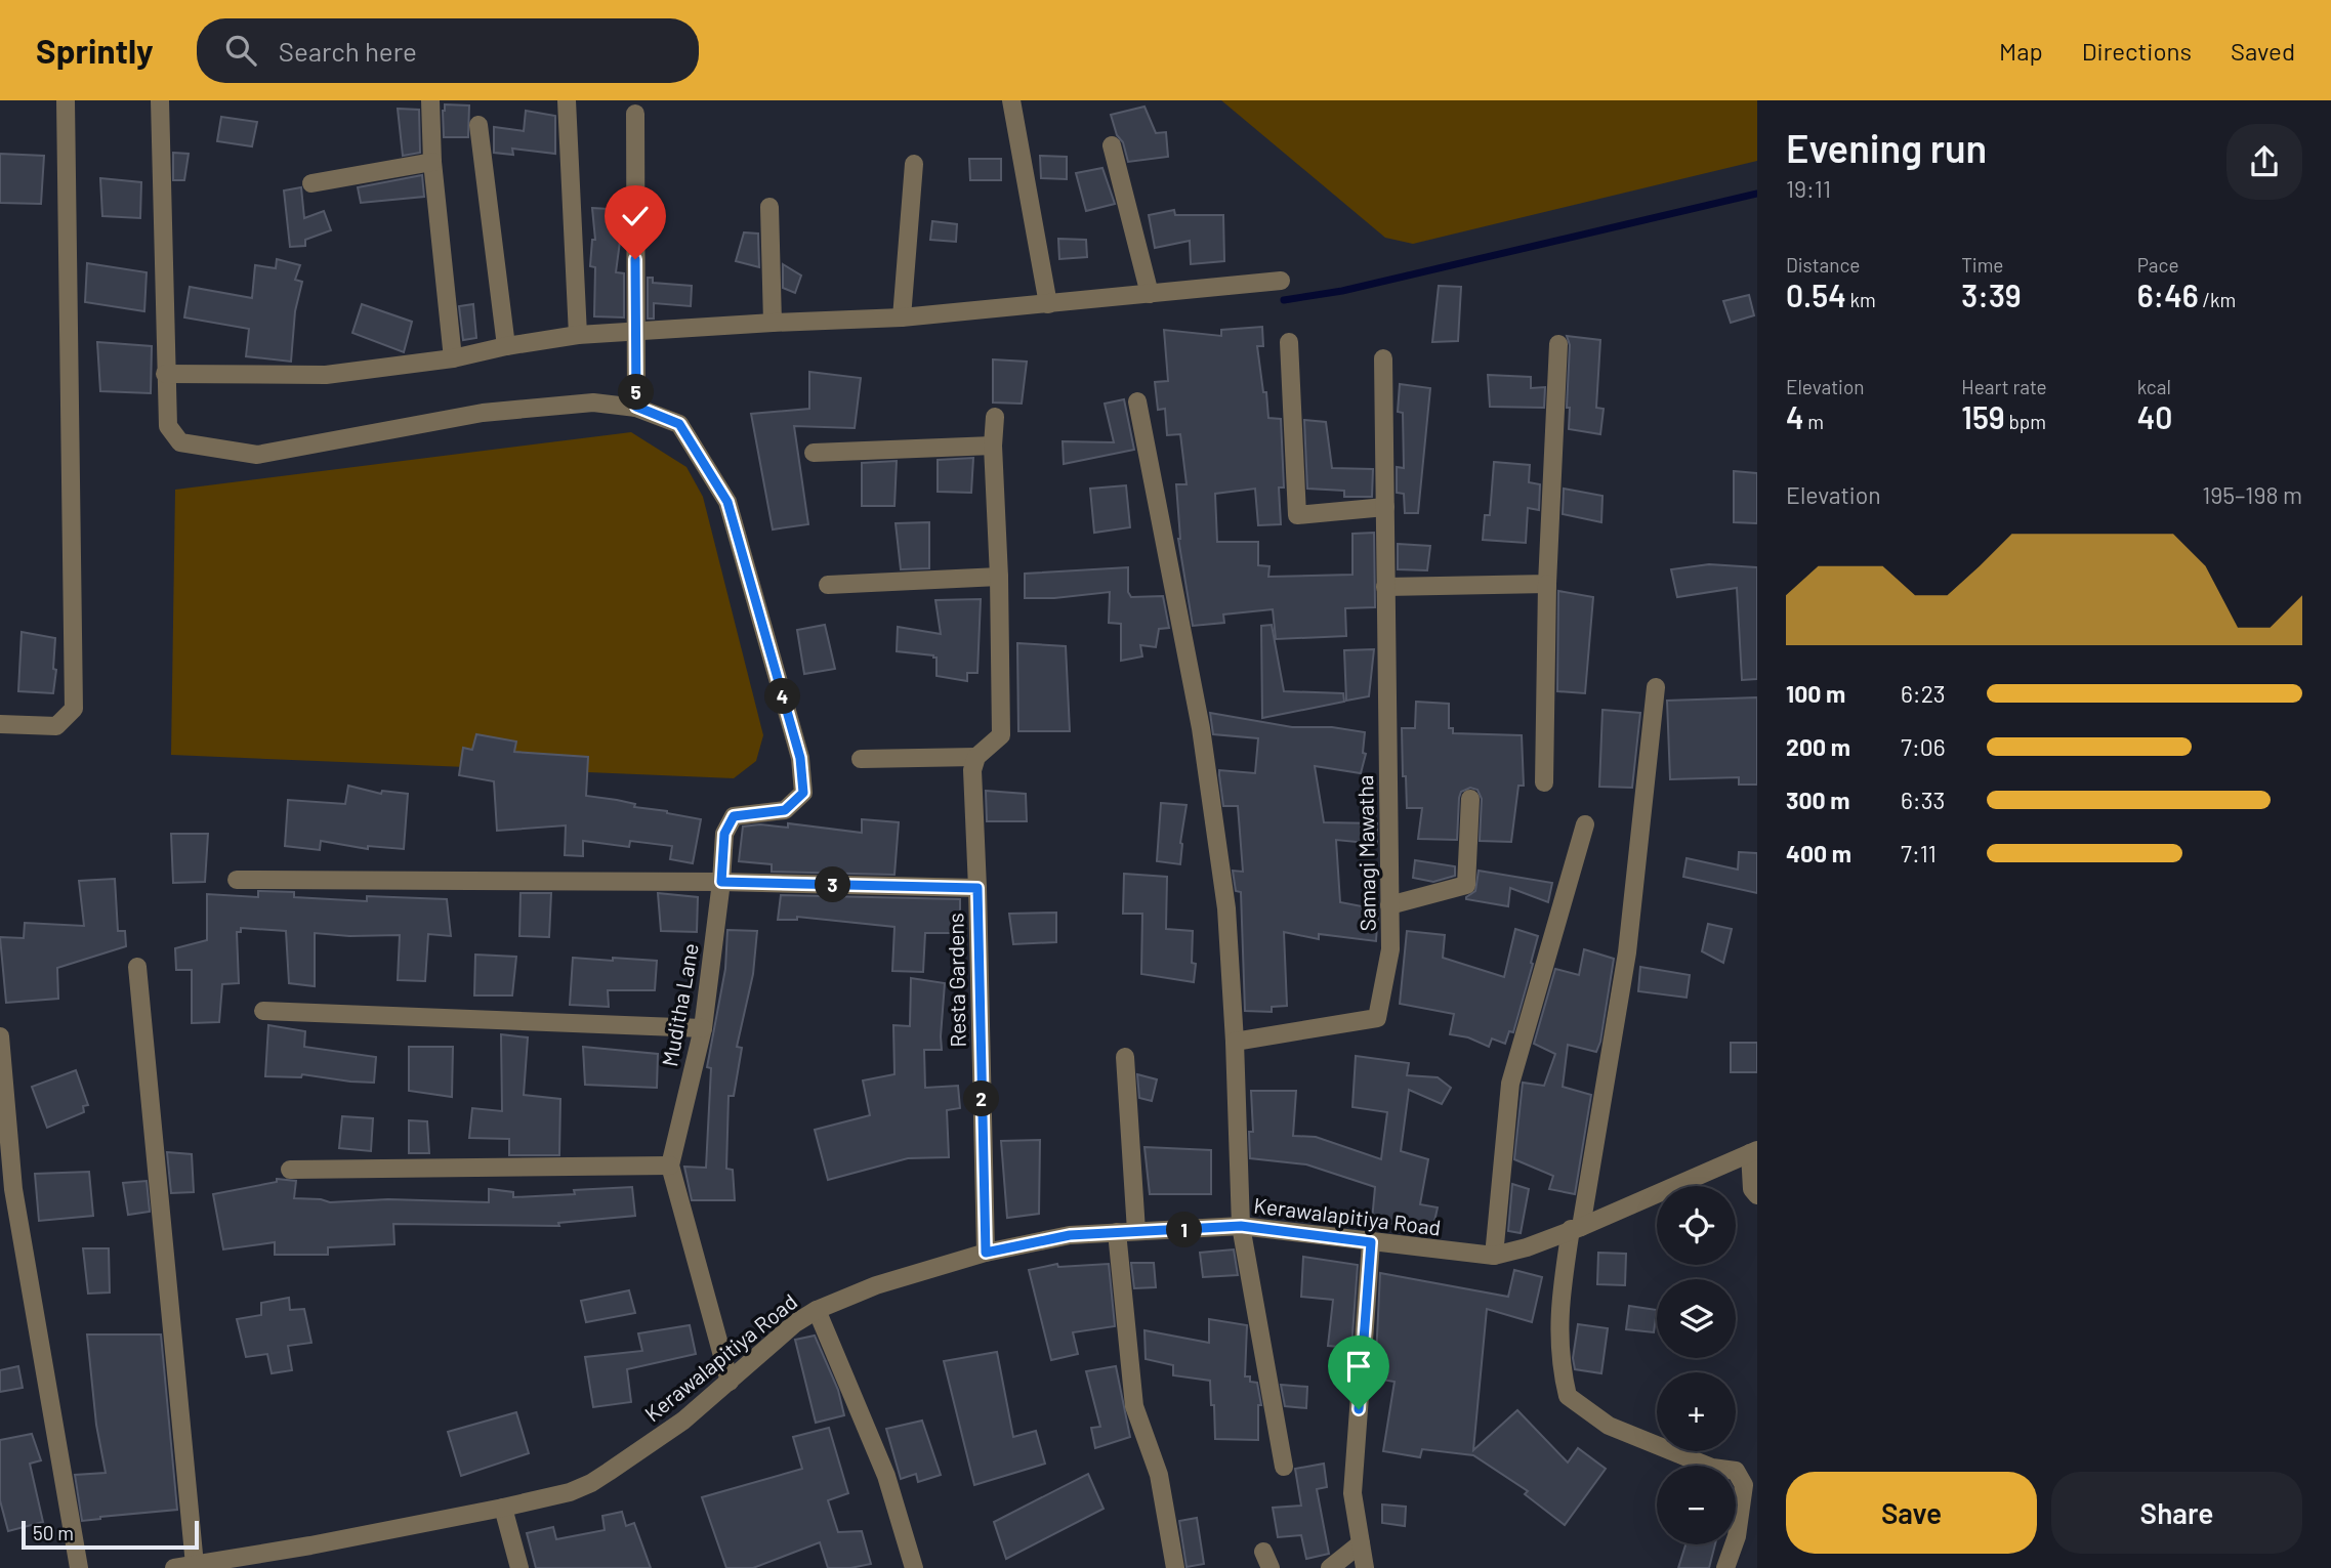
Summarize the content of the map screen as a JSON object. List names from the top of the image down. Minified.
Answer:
{"streets":{"street":["Samagi Mawatha","Resta Gardens","Muditha Lane","Kerawalapitiya Road"]},"crossings":[["Resta Gardens","Kerawalapitiya Road"],["Muditha Lane","Kerawalapitiya Road"]],"scale_bar":"50 m","page":{"header":"Sprintly","search":"Search here","nav":["Map","Directions","Saved"],"heading":["Evening run","19:11"],"stats":[["Distance","0.54 km"],["Time","3:39"],["Pace","6:46 /km"],["Elevation","4 m"],["Heart rate","159 bpm"],["kcal","40"]],"pins":["5","4","3","2","1"],"chart":["Elevation","195–198 m"],"list":[{"name":"100 m","note":"6:23"},{"name":"200 m","note":"7:06"},{"name":"300 m","note":"6:33"},{"name":"400 m","note":"7:11"}],"map_buttons":["+","−"],"buttons":["Save","Share"],"scale":"50 m"}}
